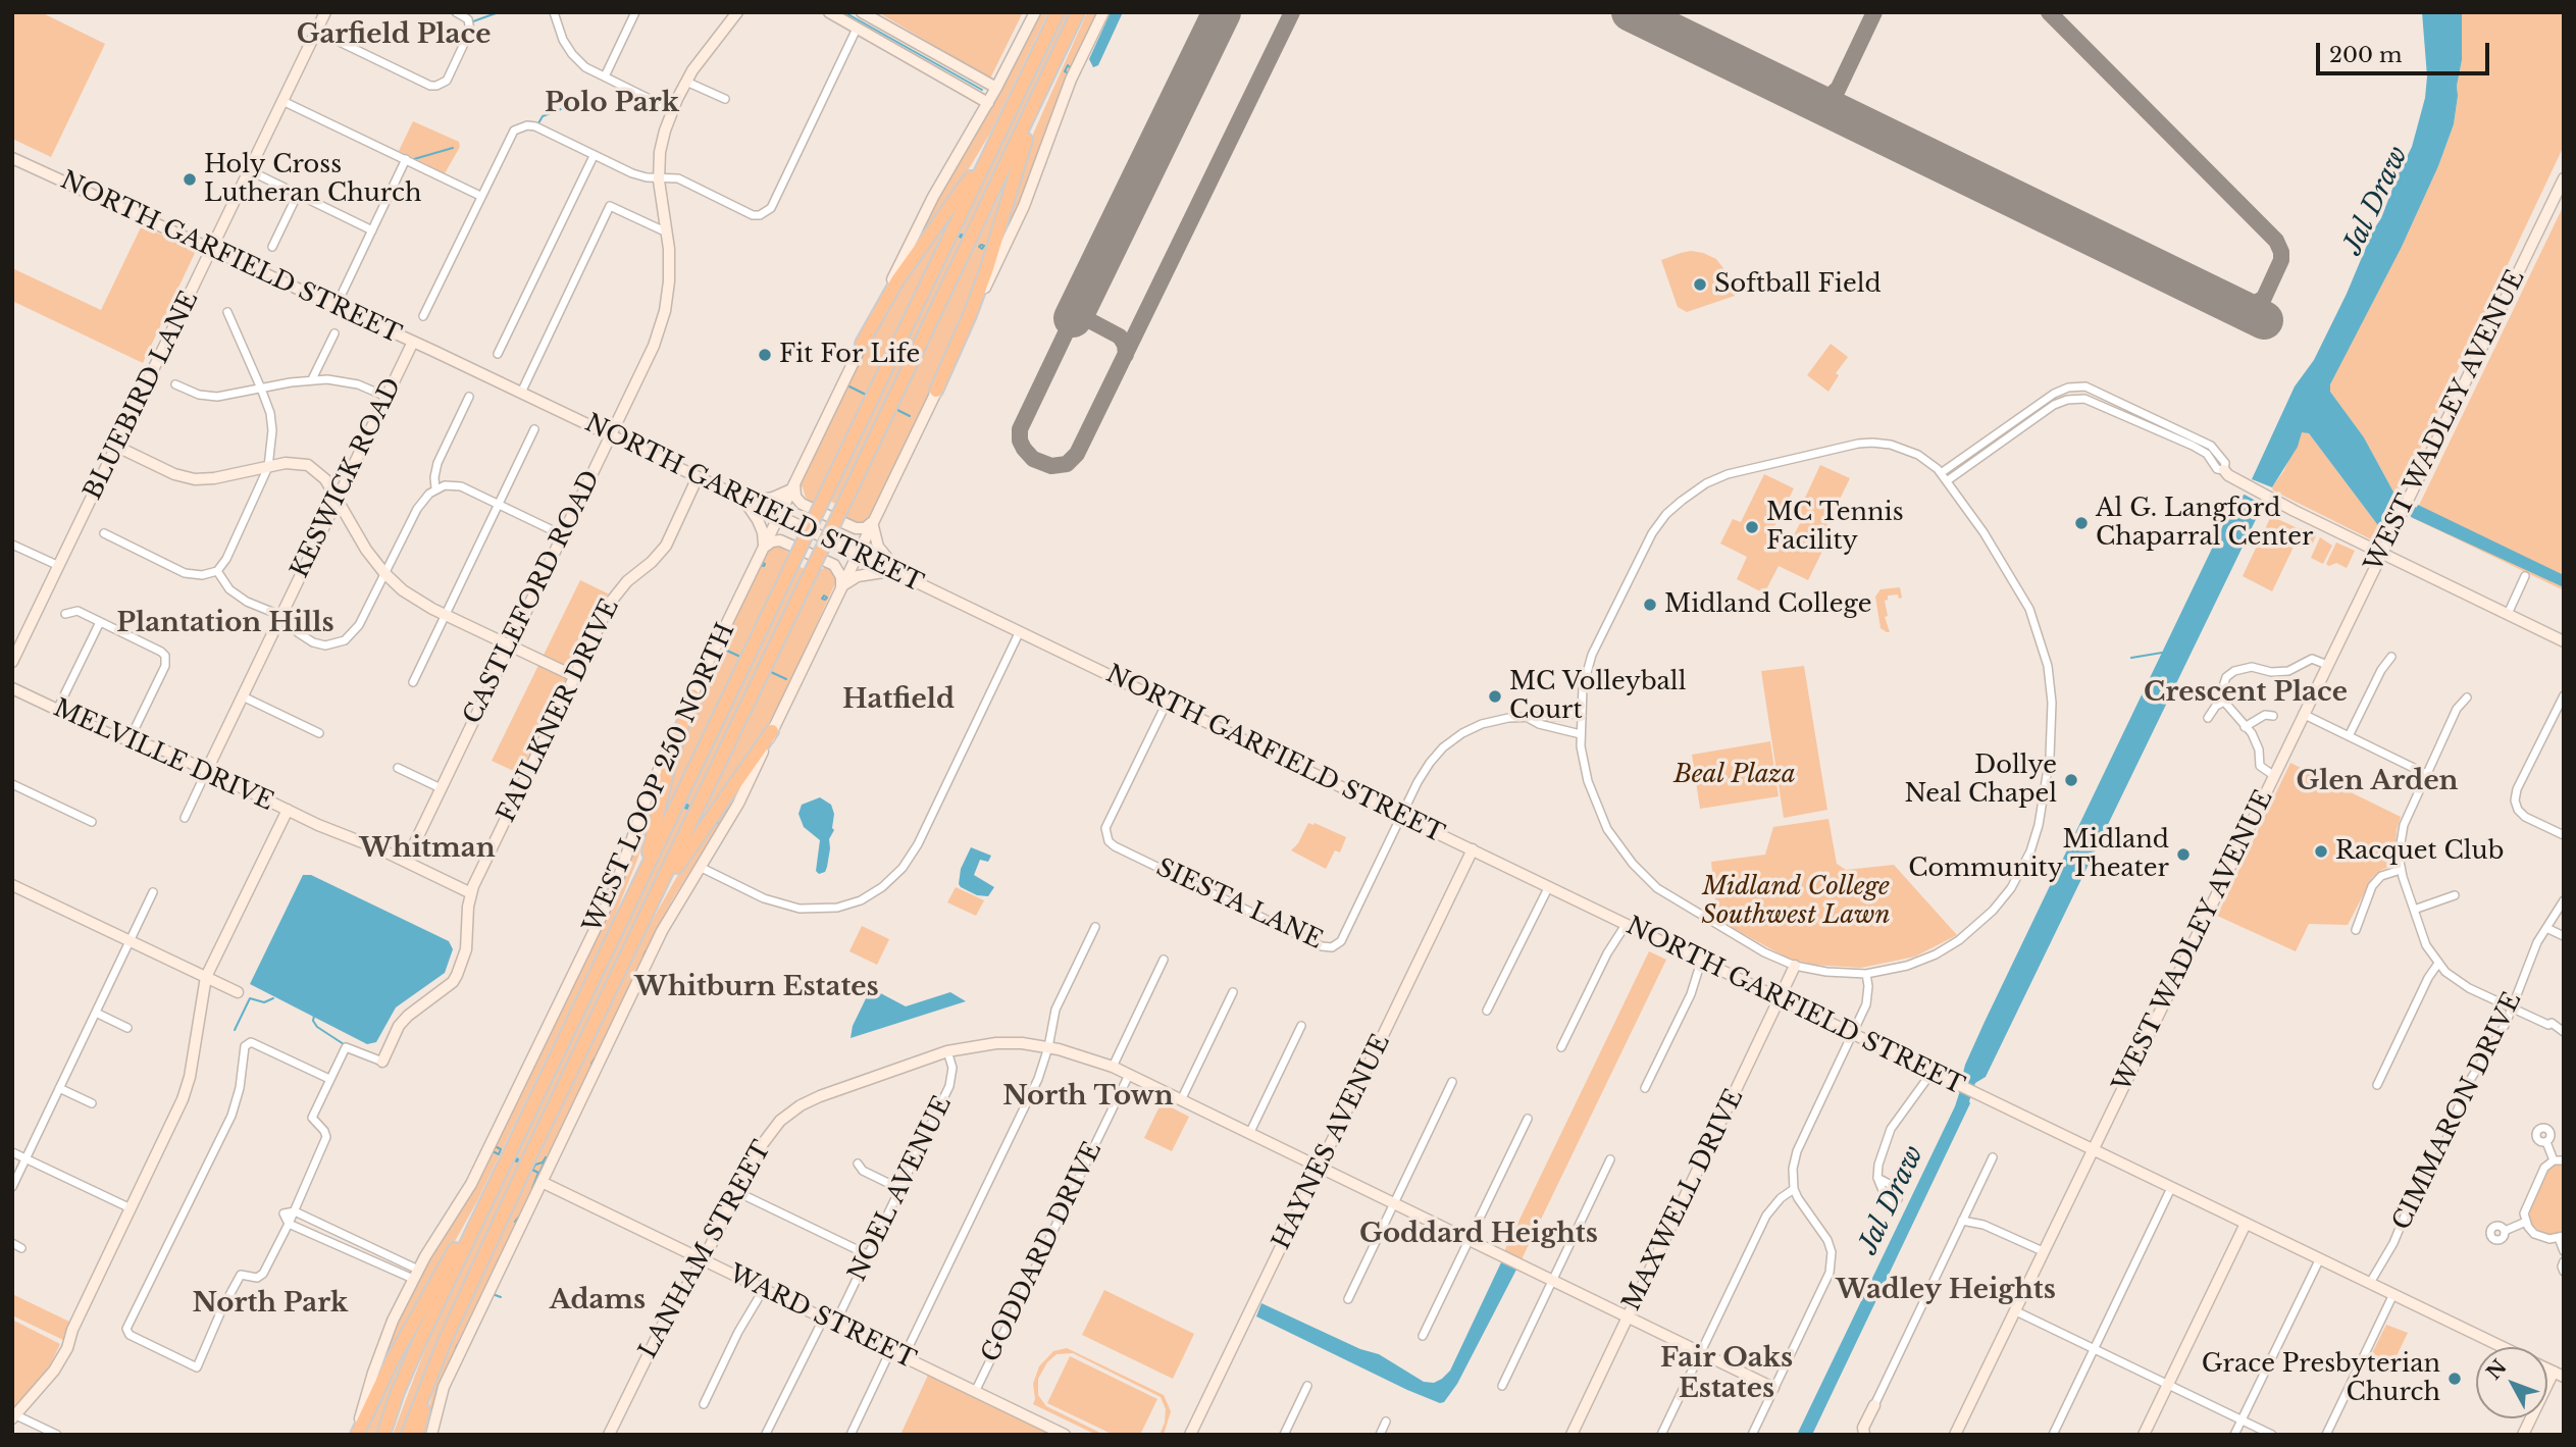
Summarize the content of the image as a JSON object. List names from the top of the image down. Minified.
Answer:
{"streets":{"street":["NORTH GARFIELD STREET","BLUEBIRD LANE","WEST WADLEY AVENUE","KESWICK ROAD","CASTLEFORD ROAD","FAULKNER DRIVE","MELVILLE DRIVE","WEST LOOP 250 NORTH","SIESTA LANE","CIMMARON DRIVE","HAYNES AVENUE","NOEL AVENUE","MAXWELL DRIVE","LANHAM STREET","GODDARD DRIVE","WARD STREET"]},"crossings":[["NORTH GARFIELD STREET","BLUEBIRD LANE"],["NORTH GARFIELD STREET","WEST WADLEY AVENUE"],["NORTH GARFIELD STREET","KESWICK ROAD"],["NORTH GARFIELD STREET","CASTLEFORD ROAD"],["NORTH GARFIELD STREET","FAULKNER DRIVE"],["NORTH GARFIELD STREET","WEST LOOP 250 NORTH"],["NORTH GARFIELD STREET","SIESTA LANE"],["NORTH GARFIELD STREET","CIMMARON DRIVE"],["NORTH GARFIELD STREET","HAYNES AVENUE"],["NORTH GARFIELD STREET","MAXWELL DRIVE"],["KESWICK ROAD","MELVILLE DRIVE"],["CASTLEFORD ROAD","MELVILLE DRIVE"],["FAULKNER DRIVE","MELVILLE DRIVE"],["HAYNES AVENUE","LANHAM STREET"],["NOEL AVENUE","LANHAM STREET"],["NOEL AVENUE","WARD STREET"],["MAXWELL DRIVE","LANHAM STREET"],["LANHAM STREET","GODDARD DRIVE"],["LANHAM STREET","WARD STREET"],["GODDARD DRIVE","WARD STREET"]],"districts":["Garfield Place","Polo Park","Plantation Hills","Crescent Place","Hatfield","Glen Arden","Whitman","Whitburn Estates","North Town","Goddard Heights","Wadley Heights","Adams","North Park","Fair Oaks Estates"],"water":["Jal Draw"],"parks":["Beal Plaza","Midland College Southwest Lawn"],"places":["Holy Cross Lutheran Church","Softball Field","Fit For Life","Al G. Langford Chaparral Center","MC Tennis Facility","Midland College","MC Volleyball Court","Dollye Neal Chapel","Racquet Club","Midland Community Theater","Grace Presbyterian Church"],"scale_bar":"200 m","north":"top left"}
